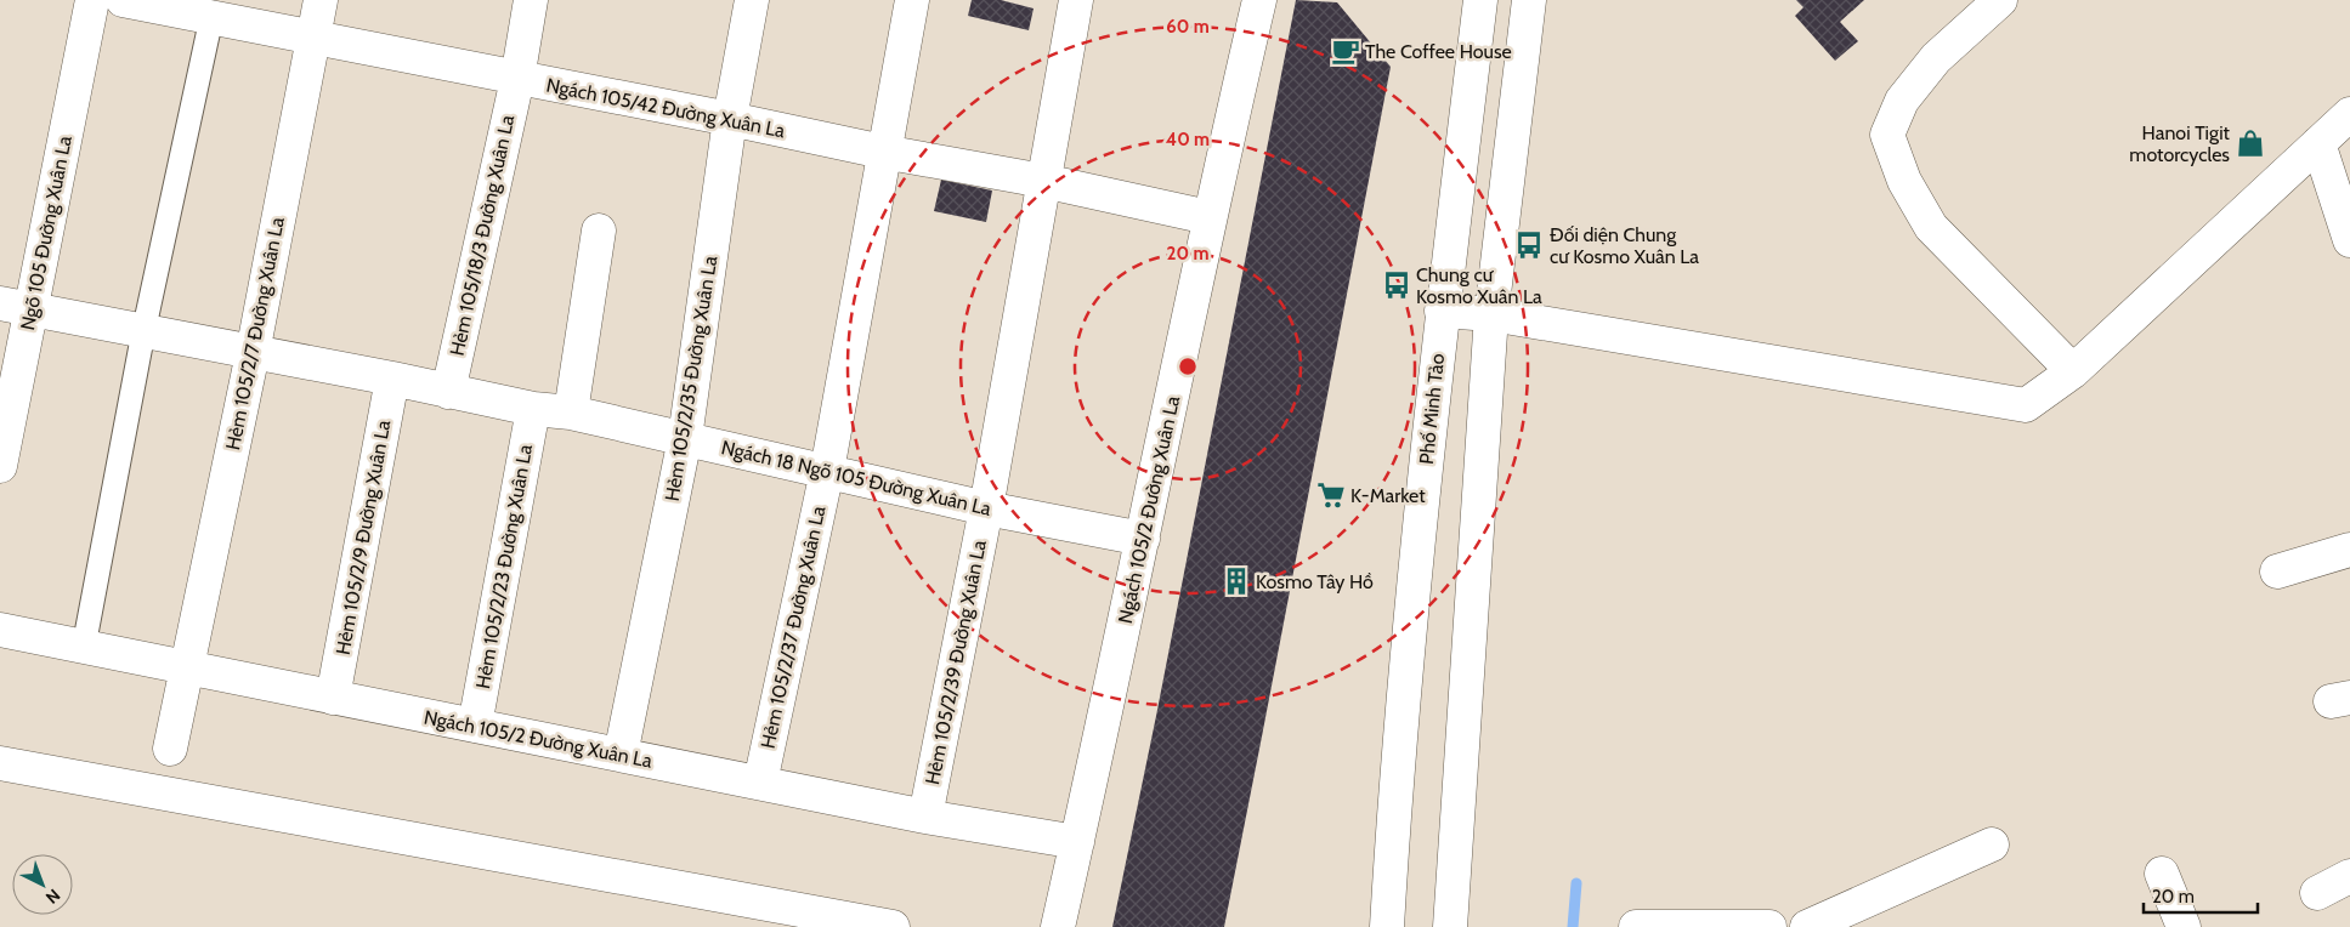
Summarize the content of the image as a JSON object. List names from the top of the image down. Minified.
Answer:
{"streets":{"street":["Ngách 105/42 Đường Xuân La","Ngõ 105 Đường Xuân La","Hẻm 105/18/3 Đường Xuân La","Hẻm 105/2/7 Đường Xuân La","Hẻm 105/2/35 Đường Xuân La","Phố Minh Tảo","Ngách 18 Ngõ 105 Đường Xuân La","Ngách 105/2 Đường Xuân La","Hẻm 105/2/9 Đường Xuân La","Hẻm 105/2/23 Đường Xuân La","Hẻm 105/2/37 Đường Xuân La","Hẻm 105/2/39 Đường Xuân La"]},"crossings":[["Ngách 105/42 Đường Xuân La","Hẻm 105/18/3 Đường Xuân La"],["Ngách 105/42 Đường Xuân La","Hẻm 105/2/7 Đường Xuân La"],["Ngách 105/42 Đường Xuân La","Hẻm 105/2/35 Đường Xuân La"],["Ngách 105/42 Đường Xuân La","Ngách 105/2 Đường Xuân La"],["Ngách 105/42 Đường Xuân La","Hẻm 105/2/37 Đường Xuân La"],["Ngách 105/42 Đường Xuân La","Hẻm 105/2/39 Đường Xuân La"],["Ngõ 105 Đường Xuân La","Ngách 18 Ngõ 105 Đường Xuân La"],["Hẻm 105/18/3 Đường Xuân La","Ngách 18 Ngõ 105 Đường Xuân La"],["Hẻm 105/2/7 Đường Xuân La","Ngách 18 Ngõ 105 Đường Xuân La"],["Hẻm 105/2/7 Đường Xuân La","Ngách 105/2 Đường Xuân La"],["Hẻm 105/2/35 Đường Xuân La","Ngách 18 Ngõ 105 Đường Xuân La"],["Hẻm 105/2/35 Đường Xuân La","Ngách 105/2 Đường Xuân La"],["Ngách 18 Ngõ 105 Đường Xuân La","Ngách 105/2 Đường Xuân La"],["Ngách 18 Ngõ 105 Đường Xuân La","Hẻm 105/2/9 Đường Xuân La"],["Ngách 18 Ngõ 105 Đường Xuân La","Hẻm 105/2/23 Đường Xuân La"],["Ngách 18 Ngõ 105 Đường Xuân La","Hẻm 105/2/37 Đường Xuân La"],["Ngách 18 Ngõ 105 Đường Xuân La","Hẻm 105/2/39 Đường Xuân La"],["Ngách 105/2 Đường Xuân La","Hẻm 105/2/9 Đường Xuân La"],["Ngách 105/2 Đường Xuân La","Hẻm 105/2/23 Đường Xuân La"],["Ngách 105/2 Đường Xuân La","Hẻm 105/2/37 Đường Xuân La"],["Ngách 105/2 Đường Xuân La","Hẻm 105/2/39 Đường Xuân La"]],"places":{"cafe":["The Coffee House"],"shop":["Hanoi Tigit motorcycles"],"bus stop":["Đối diện Chung cư Kosmo Xuân La","Chung cư Kosmo Xuân La"],"supermarket":["K-Market"],"building":["Kosmo Tây Hồ"]},"scale_bar":"20 m","north":"bottom right","rings":["60 m","40 m","20 m"]}
